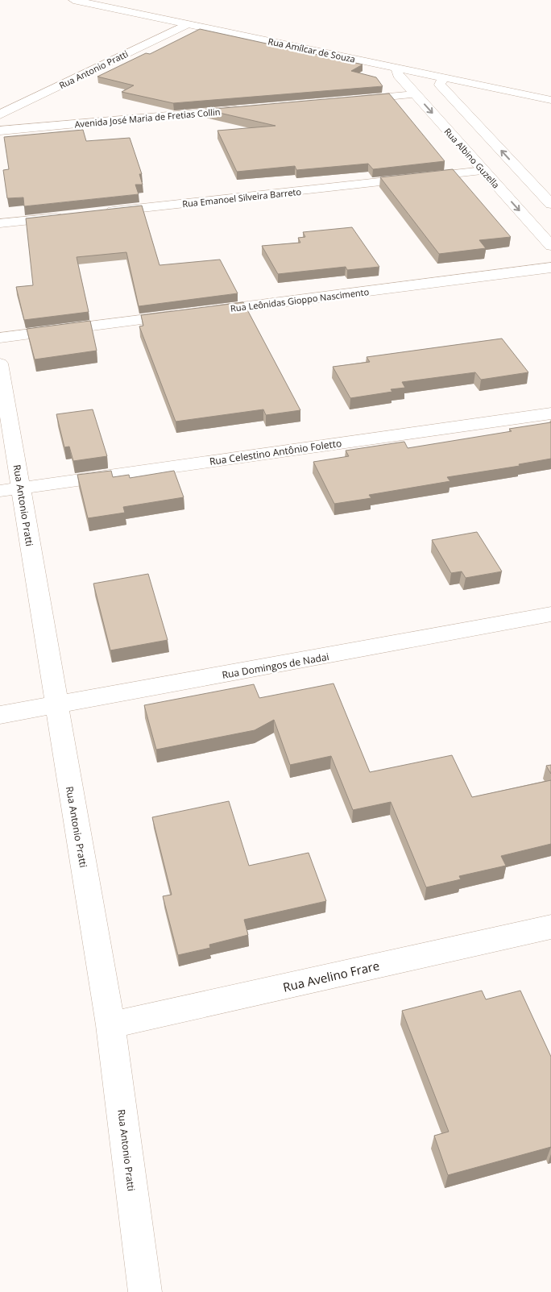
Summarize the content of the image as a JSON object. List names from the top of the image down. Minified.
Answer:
{"streets":{"street":["Rua Amílcar de Souza","Rua Antonio Pratti","Avenida José Maria de Fretias Collin","Rua Albino Guzella","Rua Emanoel Silveira Barreto","Rua Leônidas Gioppo Nascimento","Rua Celestino Antônio Foletto","Rua Domingos de Nadai","Rua Avelino Frare"]},"crossings":[["Rua Amílcar de Souza","Rua Antonio Pratti"],["Rua Amílcar de Souza","Rua Albino Guzella"],["Rua Antonio Pratti","Rua Celestino Antônio Foletto"],["Rua Antonio Pratti","Rua Domingos de Nadai"],["Rua Antonio Pratti","Rua Avelino Frare"],["Rua Albino Guzella","Rua Emanoel Silveira Barreto"]]}
